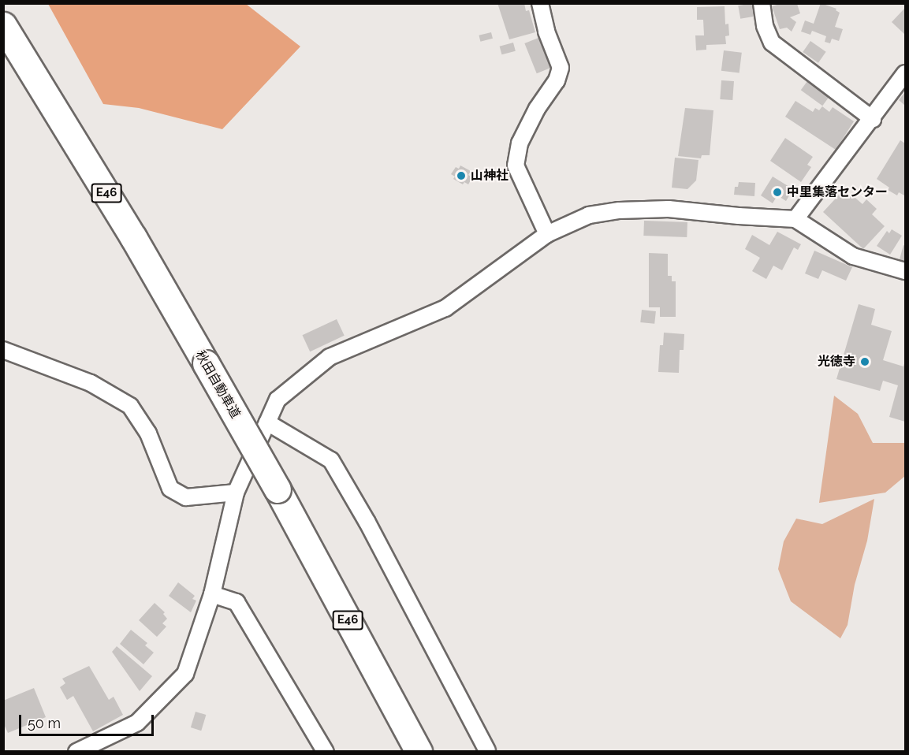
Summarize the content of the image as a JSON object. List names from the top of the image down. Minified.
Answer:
{"streets":{"highway":["E46","秋田自動車道"]},"places":["山神社","中里集落センター","光徳寺"],"scale_bar":"50 m"}
